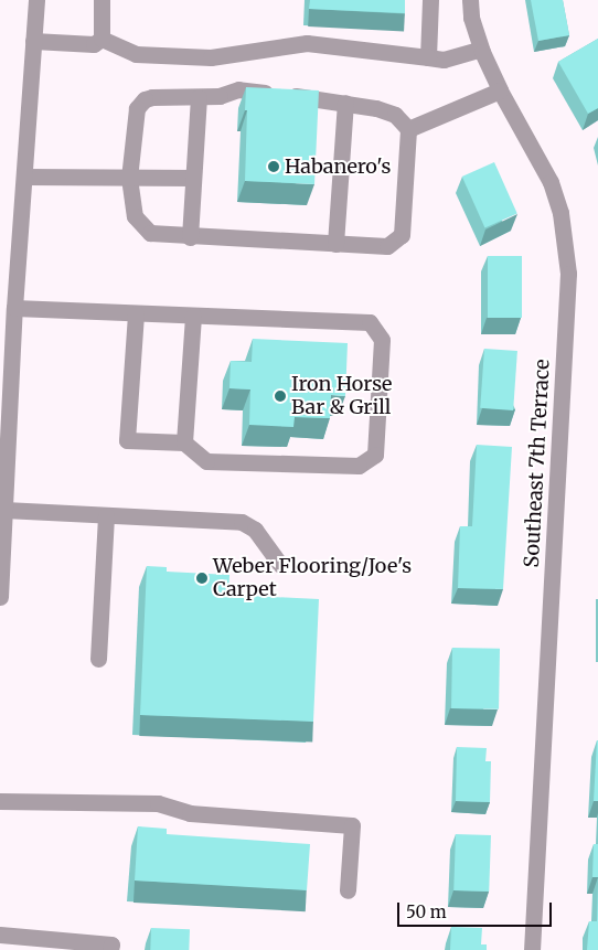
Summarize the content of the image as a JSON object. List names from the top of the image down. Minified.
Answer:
{"streets":{"street":["Southeast 7th Terrace"]},"places":["Habanero's","Iron Horse Bar & Grill","Weber Flooring/Joe's Carpet"],"scale_bar":"50 m"}
